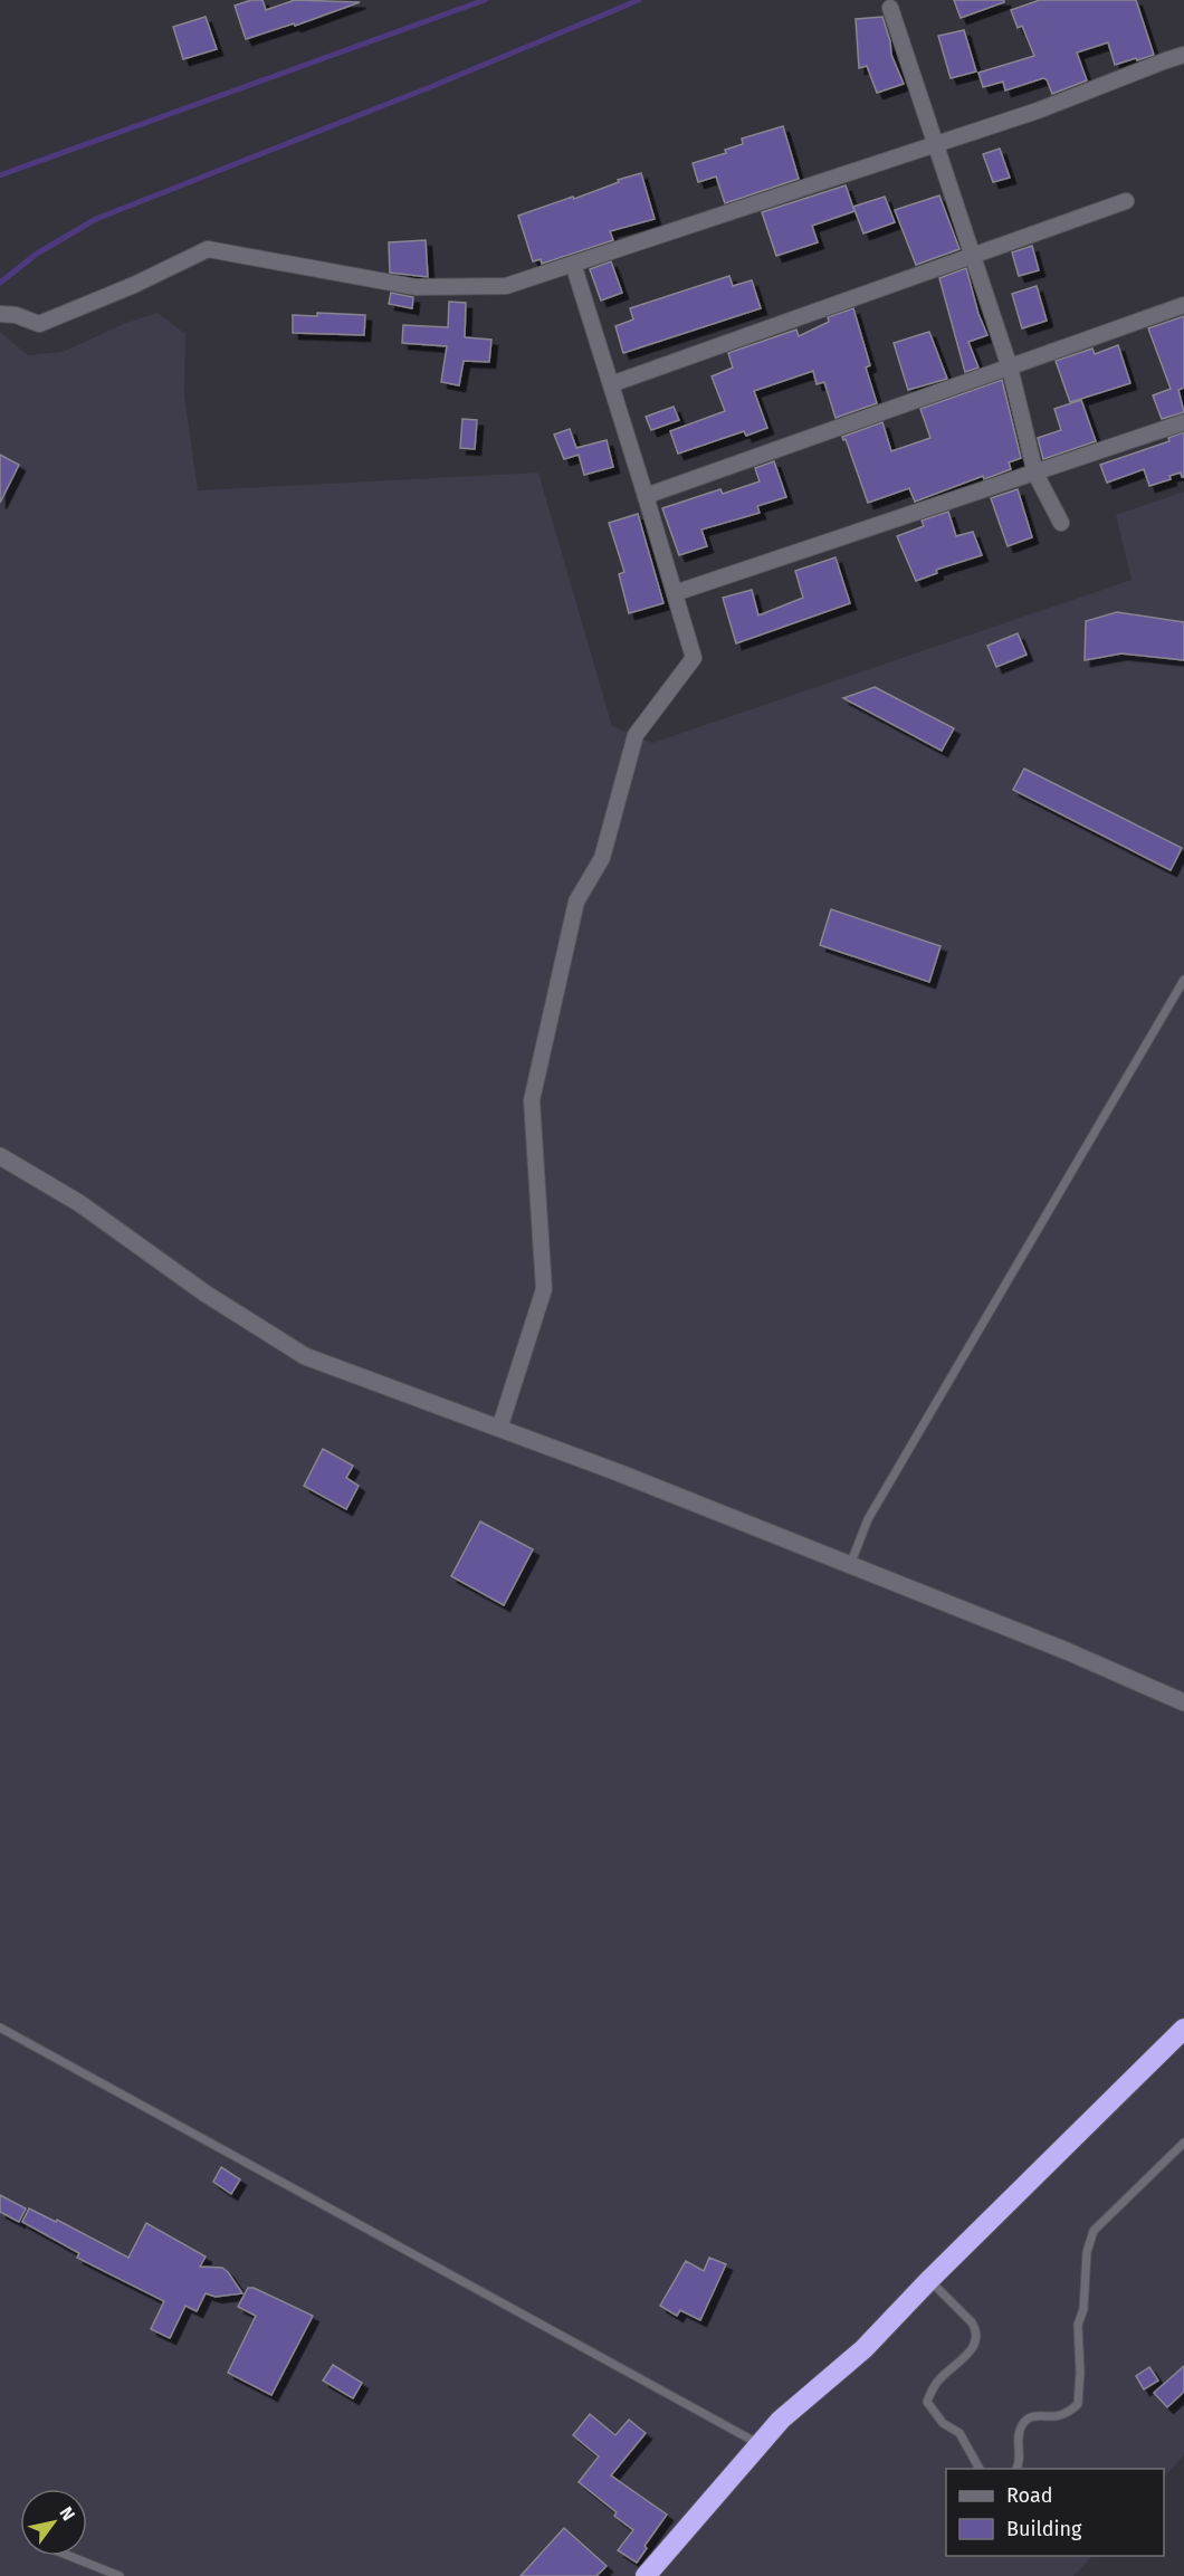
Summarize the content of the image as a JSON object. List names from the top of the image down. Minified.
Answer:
{"legend":["Road","Building"],"north":"top right"}
